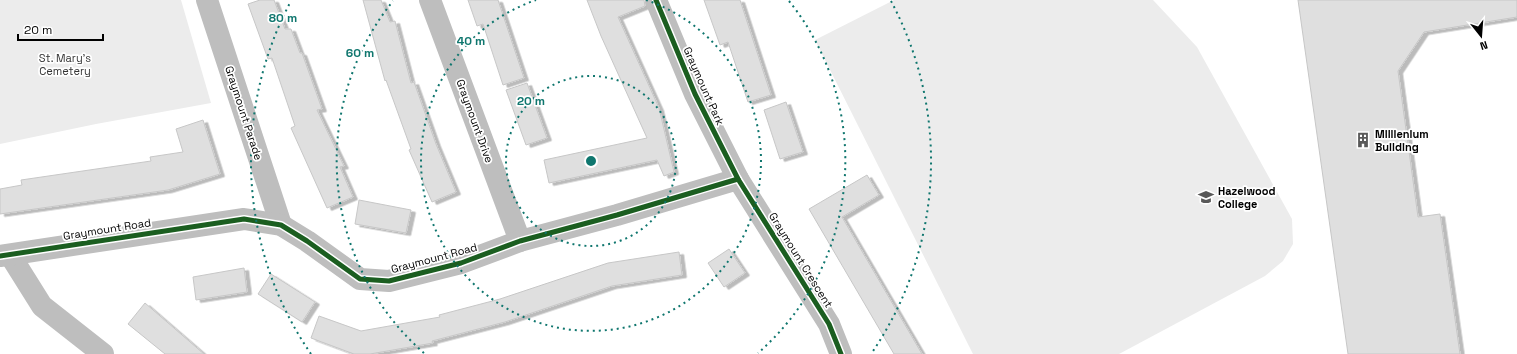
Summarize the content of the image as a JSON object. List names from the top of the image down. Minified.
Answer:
{"streets":{"street":["Graymount Park","Graymount Parade","Graymount Drive","Graymount Road","Graymount Crescent"]},"crossings":[["Graymount Park","Graymount Road"],["Graymount Park","Graymount Crescent"],["Graymount Parade","Graymount Road"],["Graymount Drive","Graymount Road"],["Graymount Road","Graymount Crescent"]],"parks":["St. Mary's Cemetery"],"places":{"building":["Millienium Building"],"school or university":["Hazelwood College"]},"scale_bar":"20 m","north":"bottom","rings":["80 m","40 m","60 m","20 m"]}
